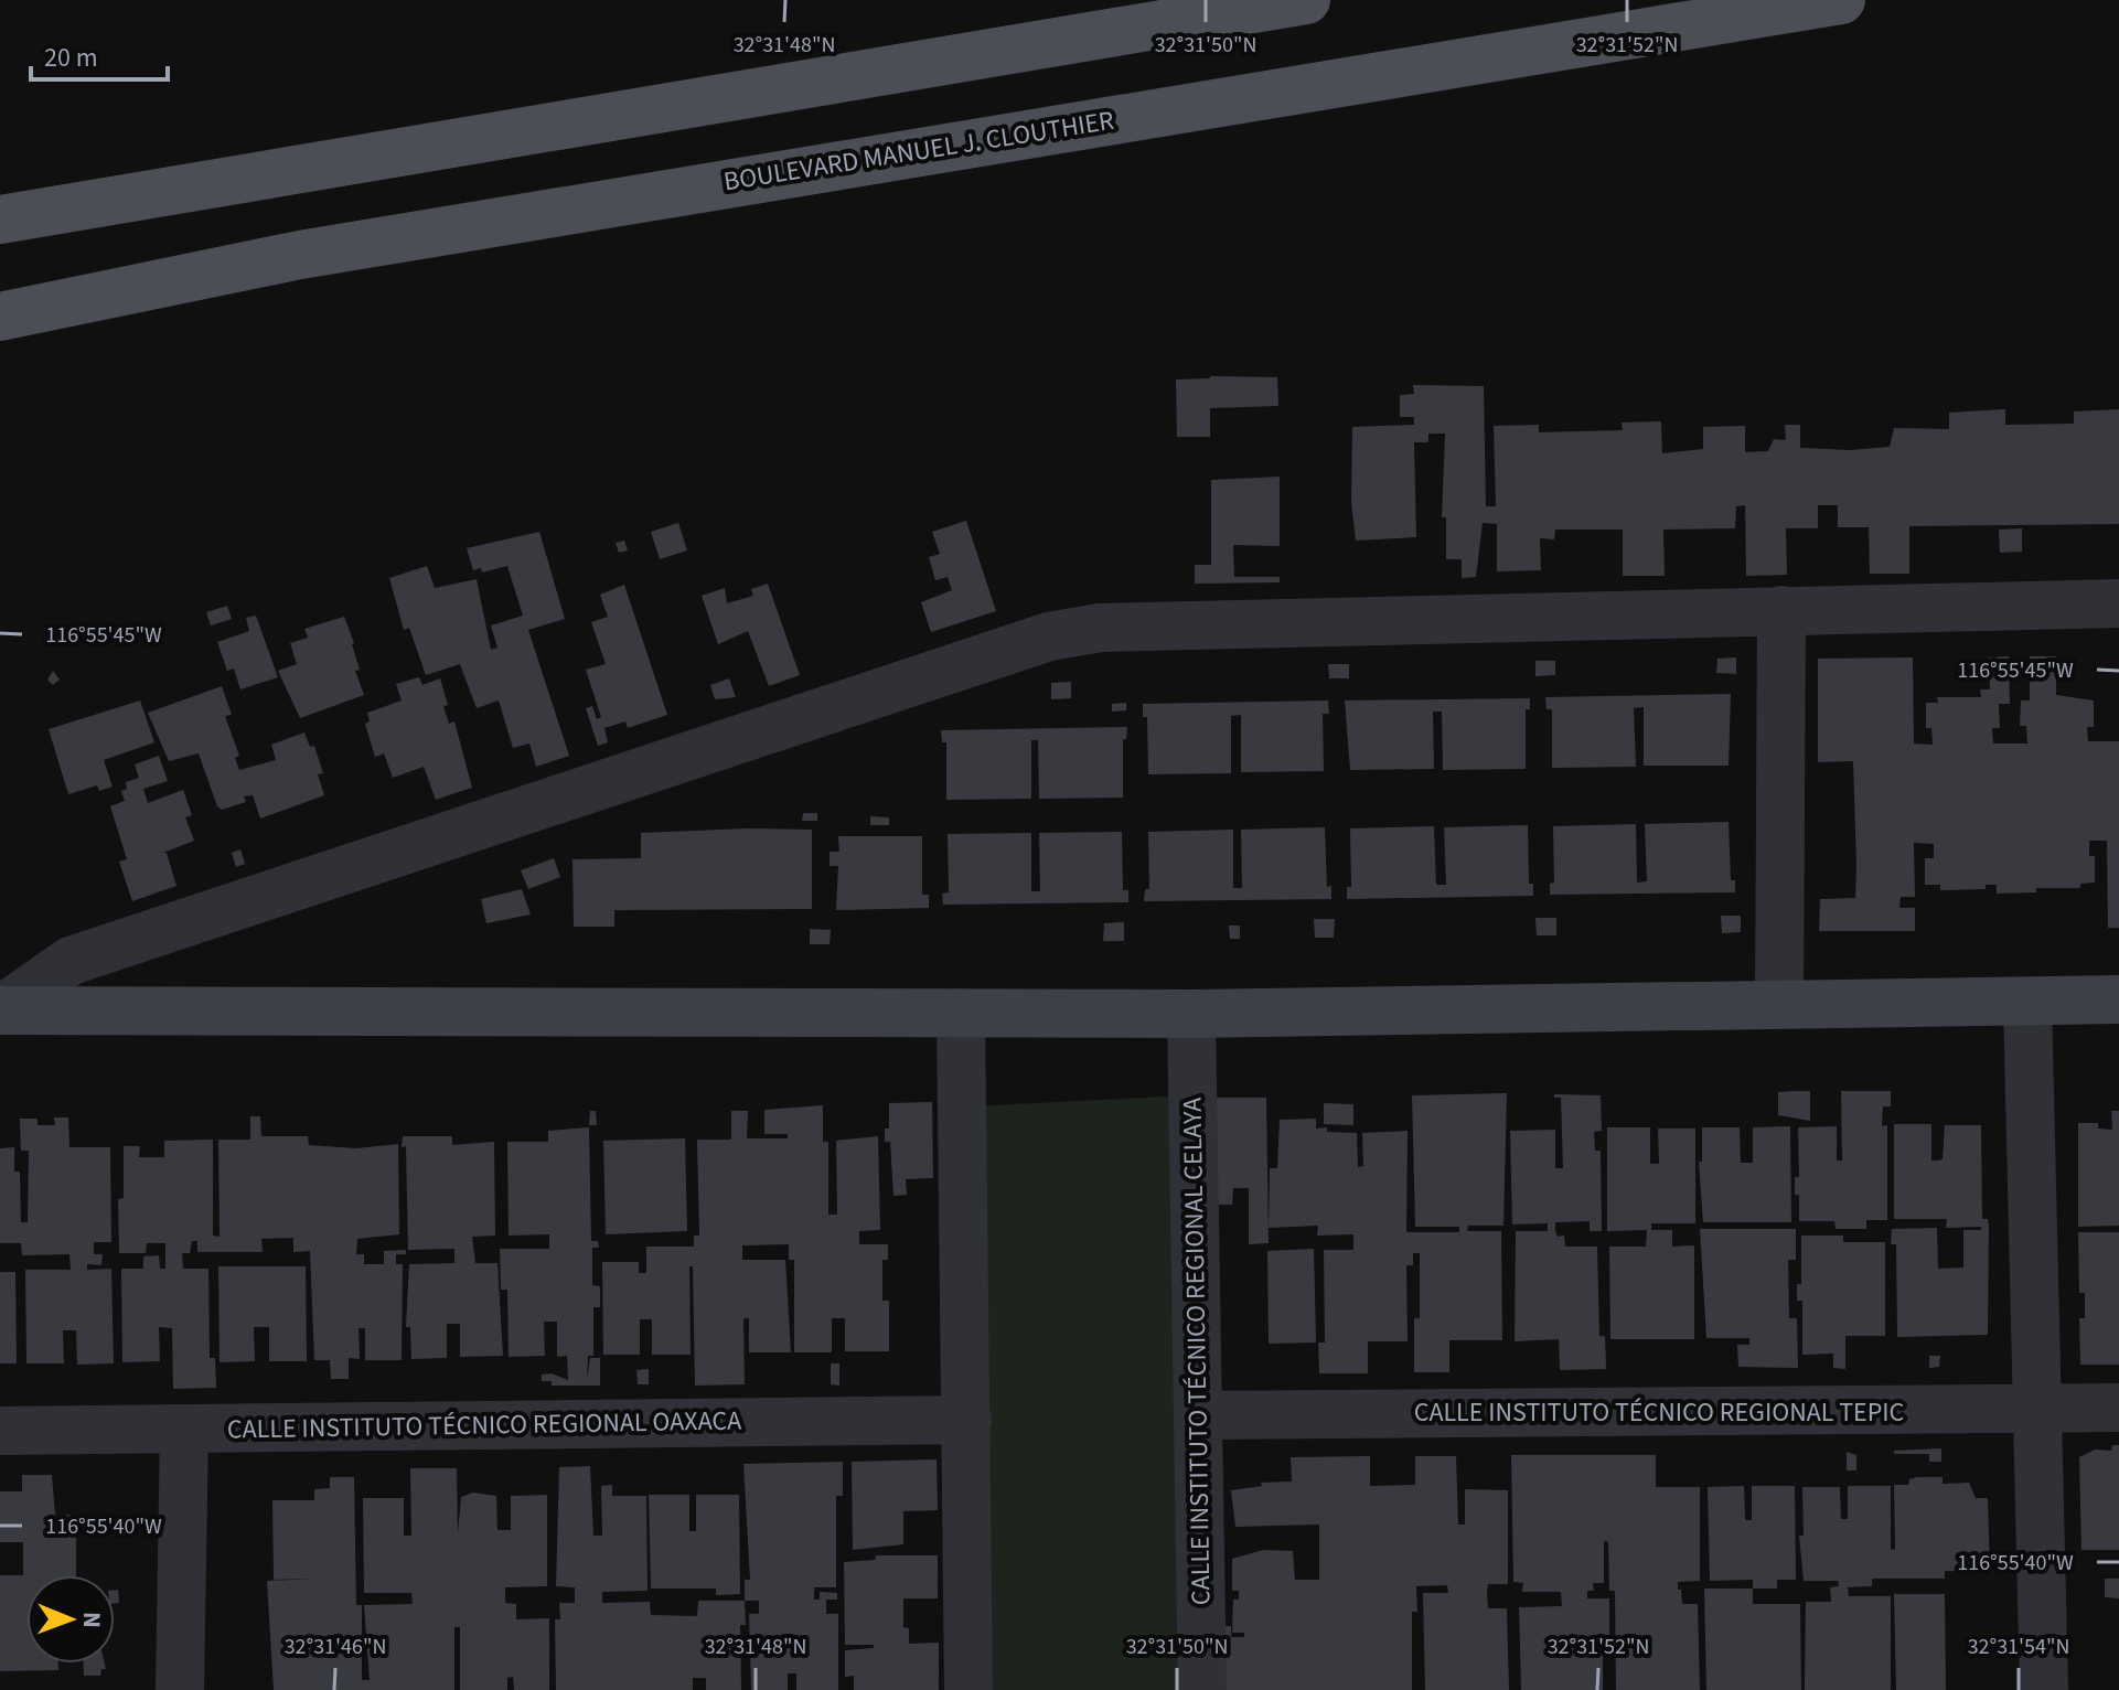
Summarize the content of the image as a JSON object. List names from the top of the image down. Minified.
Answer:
{"streets":{"main road":["BOULEVARD MANUEL J. CLOUTHIER"],"street":["CALLE INSTITUTO TÉCNICO REGIONAL CELAYA","CALLE INSTITUTO TÉCNICO REGIONAL TEPIC","CALLE INSTITUTO TÉCNICO REGIONAL OAXACA"]},"crossings":[["CALLE INSTITUTO TÉCNICO REGIONAL CELAYA","CALLE INSTITUTO TÉCNICO REGIONAL TEPIC"]],"scale_bar":"20 m","north":"right","coordinates":["32°31'48\"N","32°31'50\"N","32°31'52\"N","116°55'45\"W","116°55'40\"W","32°31'46\"N","32°31'54\"N"]}
